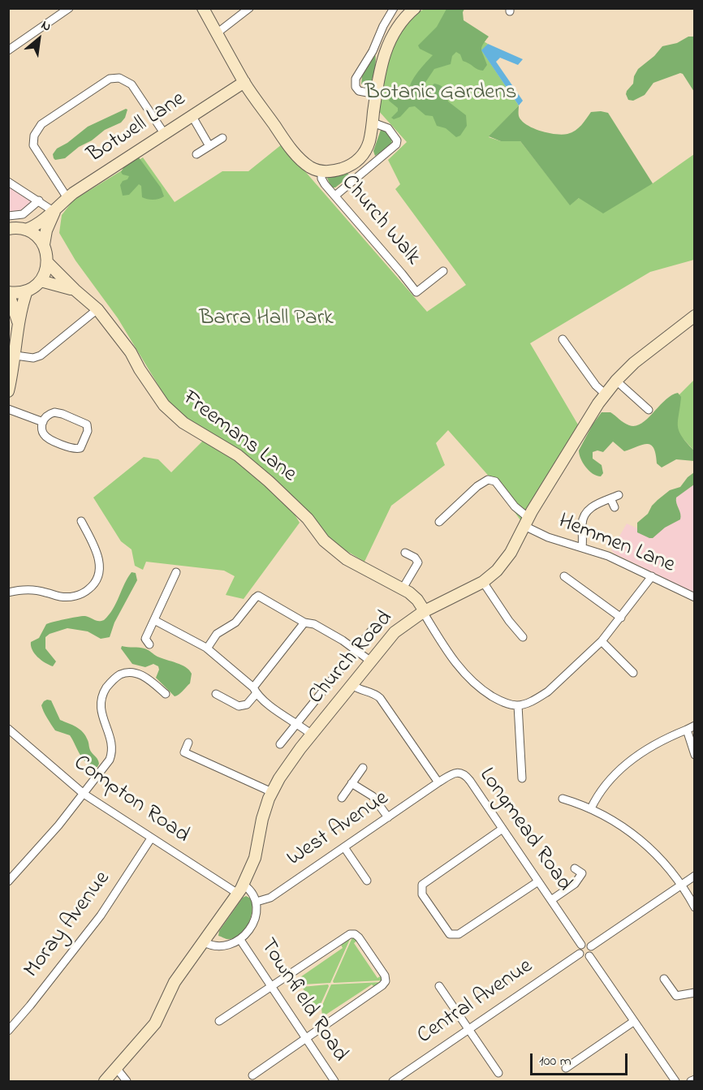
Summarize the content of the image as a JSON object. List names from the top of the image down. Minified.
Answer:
{"streets":{"street":["Botwell Lane","Church Walk","Freemans Lane","Hemmen Lane","Church Road","Compton Road","West Avenue","Longmead Road","Moray Avenue","Townfield Road","Central Avenue"]},"crossings":[["Freemans Lane","Church Road"],["Hemmen Lane","Church Road"],["Church Road","Compton Road"],["Compton Road","Moray Avenue"],["West Avenue","Longmead Road"],["Longmead Road","Central Avenue"]],"parks":["Botanic Gardens","Barra Hall Park"],"scale_bar":"100 m","north":"top right"}
